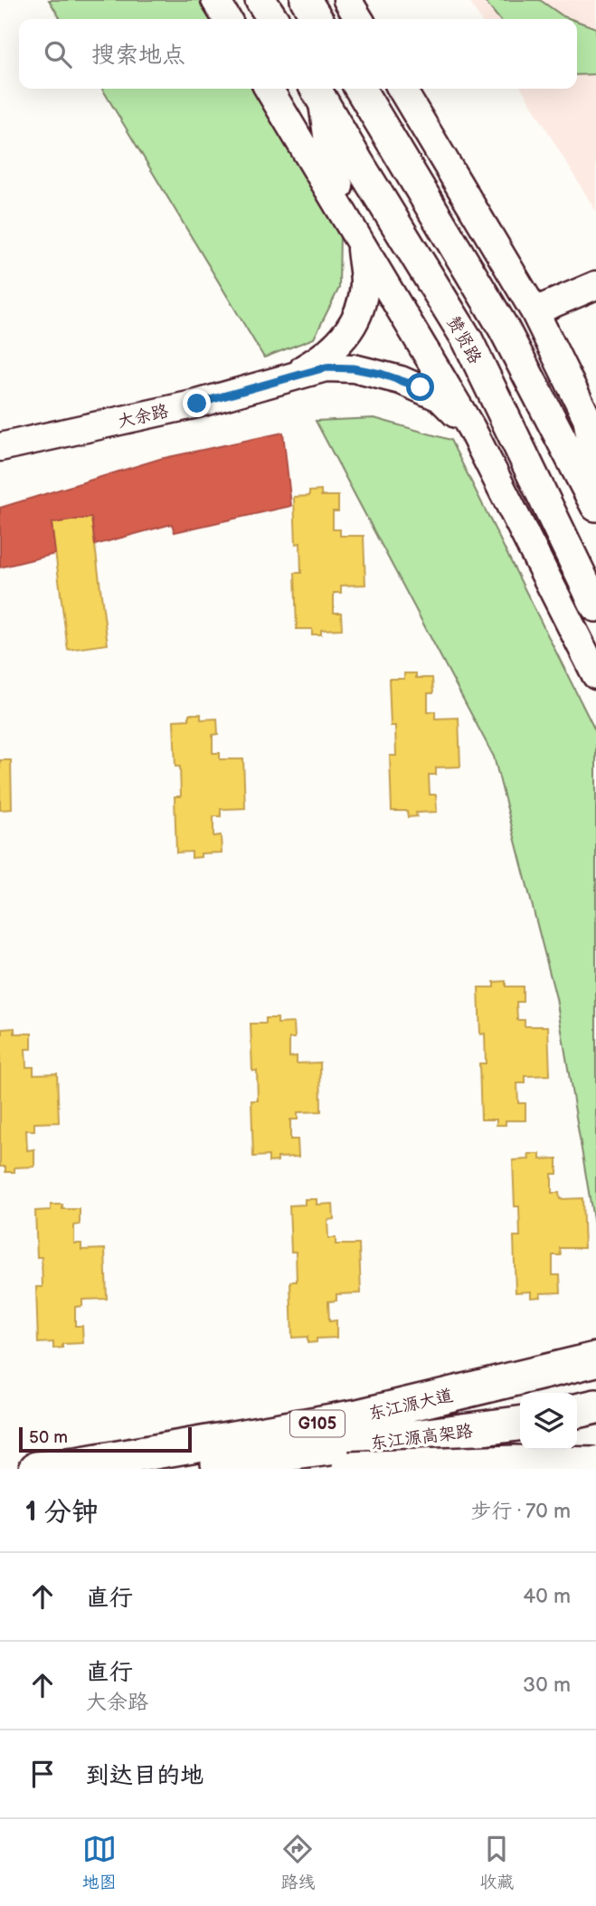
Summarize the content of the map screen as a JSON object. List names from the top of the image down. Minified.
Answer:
{"streets":{"highway":["东江源大道","G105","东江源高架路"],"main road":["赞贤路"],"street":["大余路"]},"scale_bar":"50 m","page":{"search":"搜索地点","scale":"50 m","heading":["1 分钟","步行 · 70 m"],"list":[["直行","40 m"],["直行","大余路","30 m"],"到达目的地"],"nav":["地图","路线","收藏"]}}
